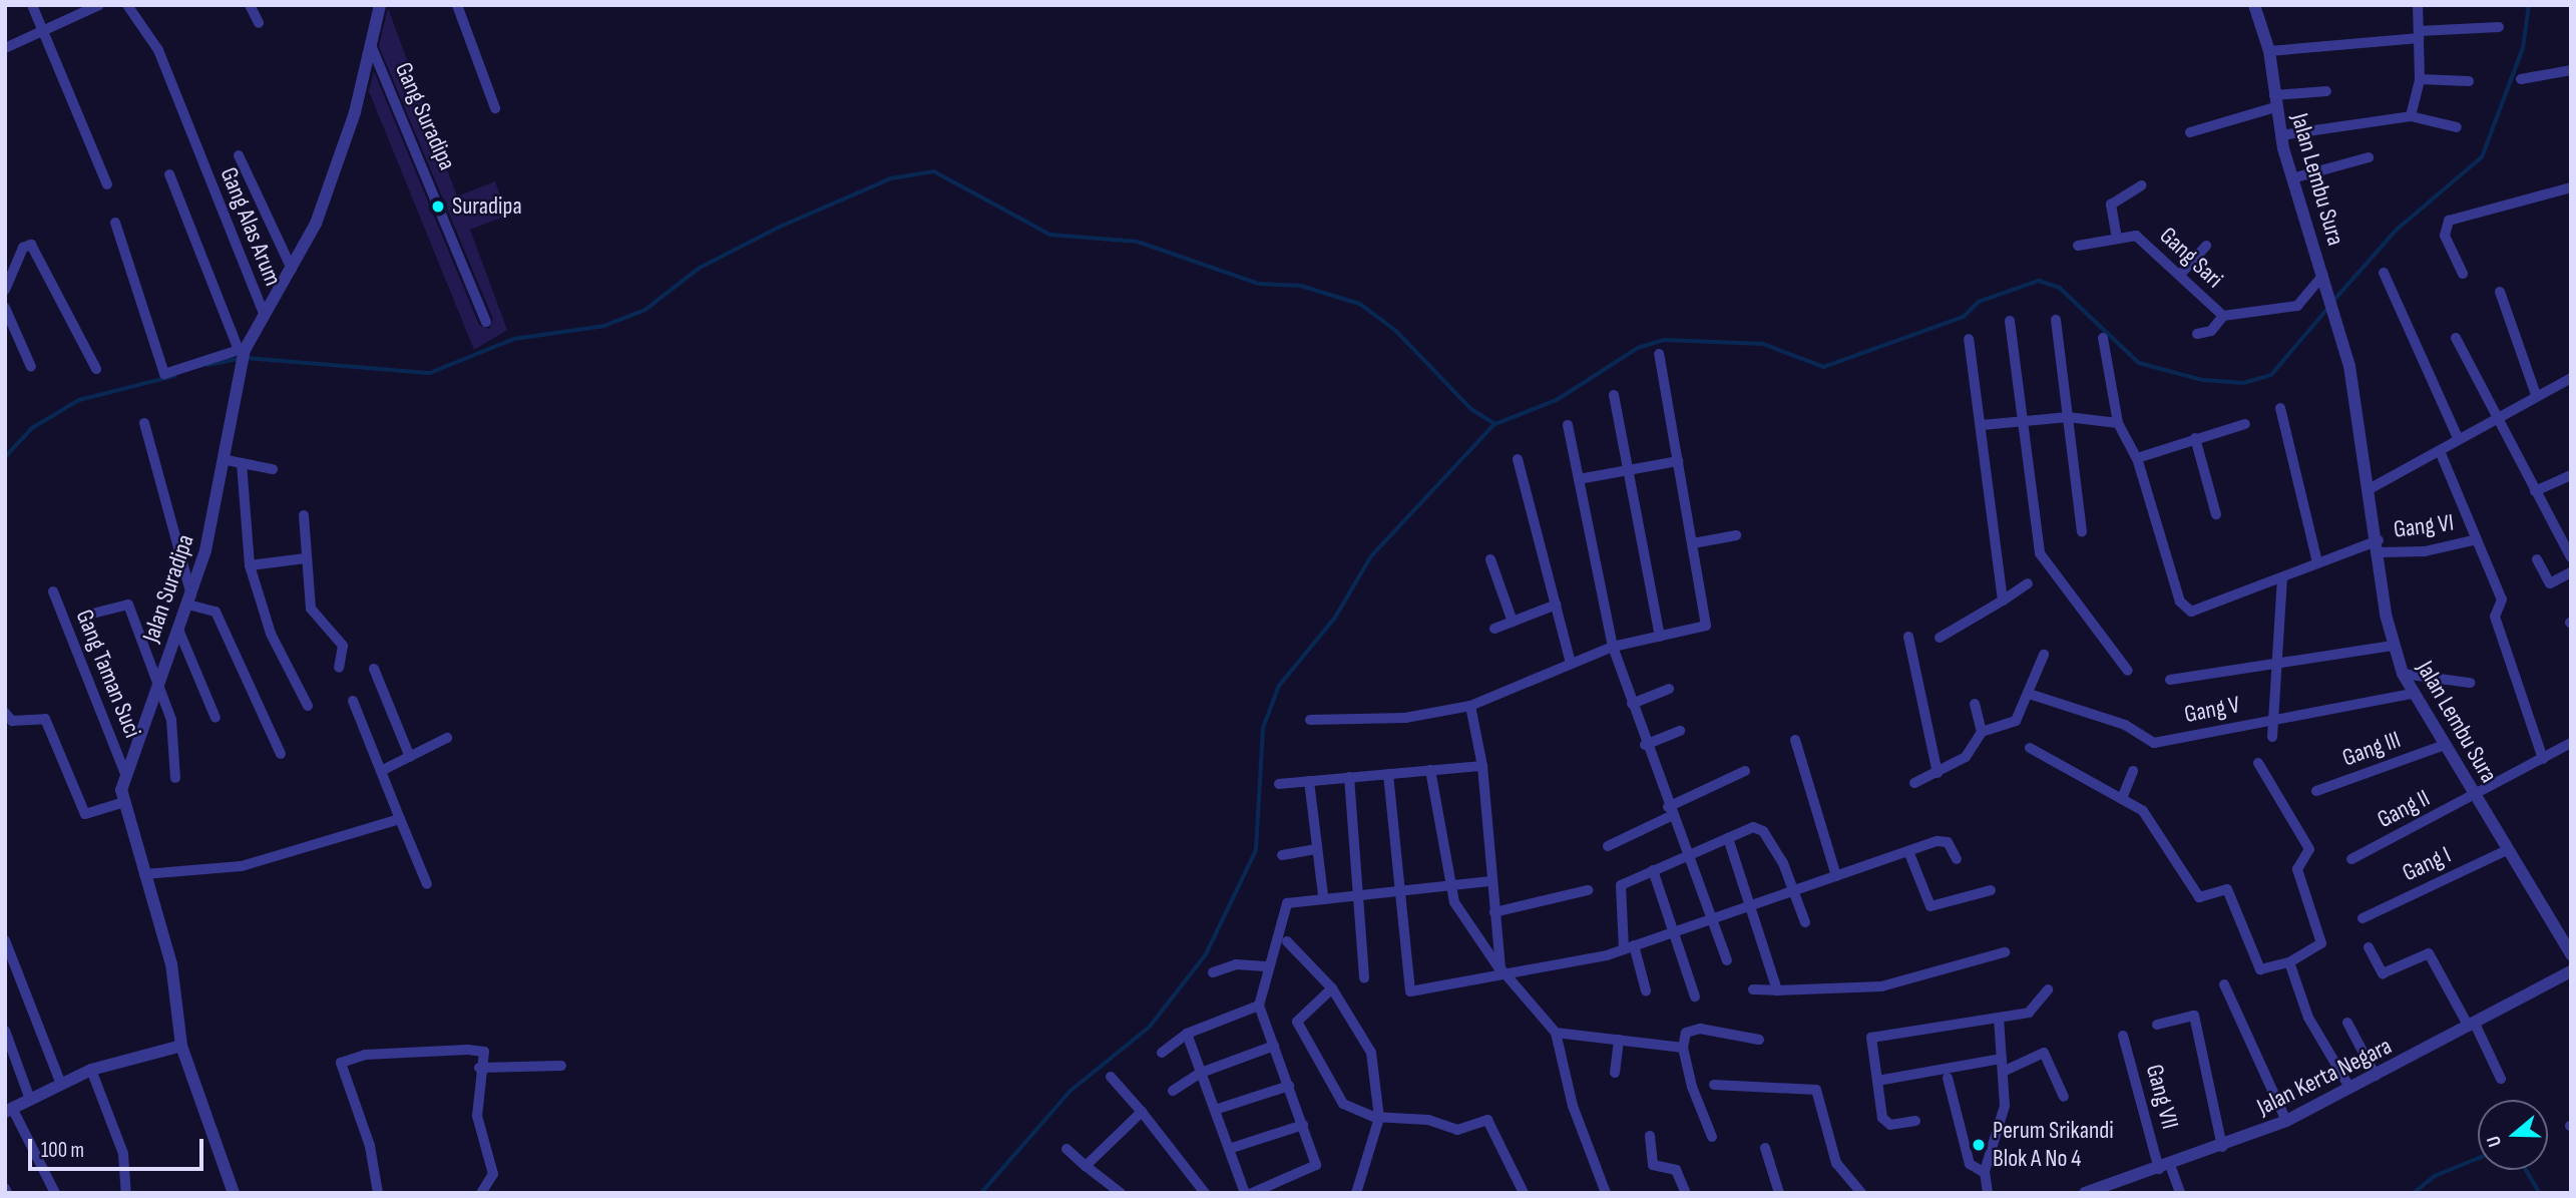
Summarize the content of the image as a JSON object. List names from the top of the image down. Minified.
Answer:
{"streets":{"street":["Gang Suradipa","Jalan Lembu Sura","Gang Alas Arum","Gang Sari","Gang VI","Jalan Suradipa","Gang Taman Suci","Gang V","Gang III","Gang II","Gang I","Jalan Kerta Negara","Gang VII"]},"crossings":[["Gang Suradipa","Jalan Suradipa"],["Jalan Lembu Sura","Gang Sari"],["Jalan Lembu Sura","Gang VI"],["Jalan Lembu Sura","Gang V"],["Jalan Lembu Sura","Gang III"],["Jalan Lembu Sura","Gang II"],["Jalan Lembu Sura","Gang I"],["Gang Alas Arum","Jalan Suradipa"],["Jalan Suradipa","Gang Taman Suci"],["Jalan Kerta Negara","Gang VII"]],"places":["Suradipa","Perum Srikandi Blok A No 4"],"scale_bar":"100 m","north":"left"}
